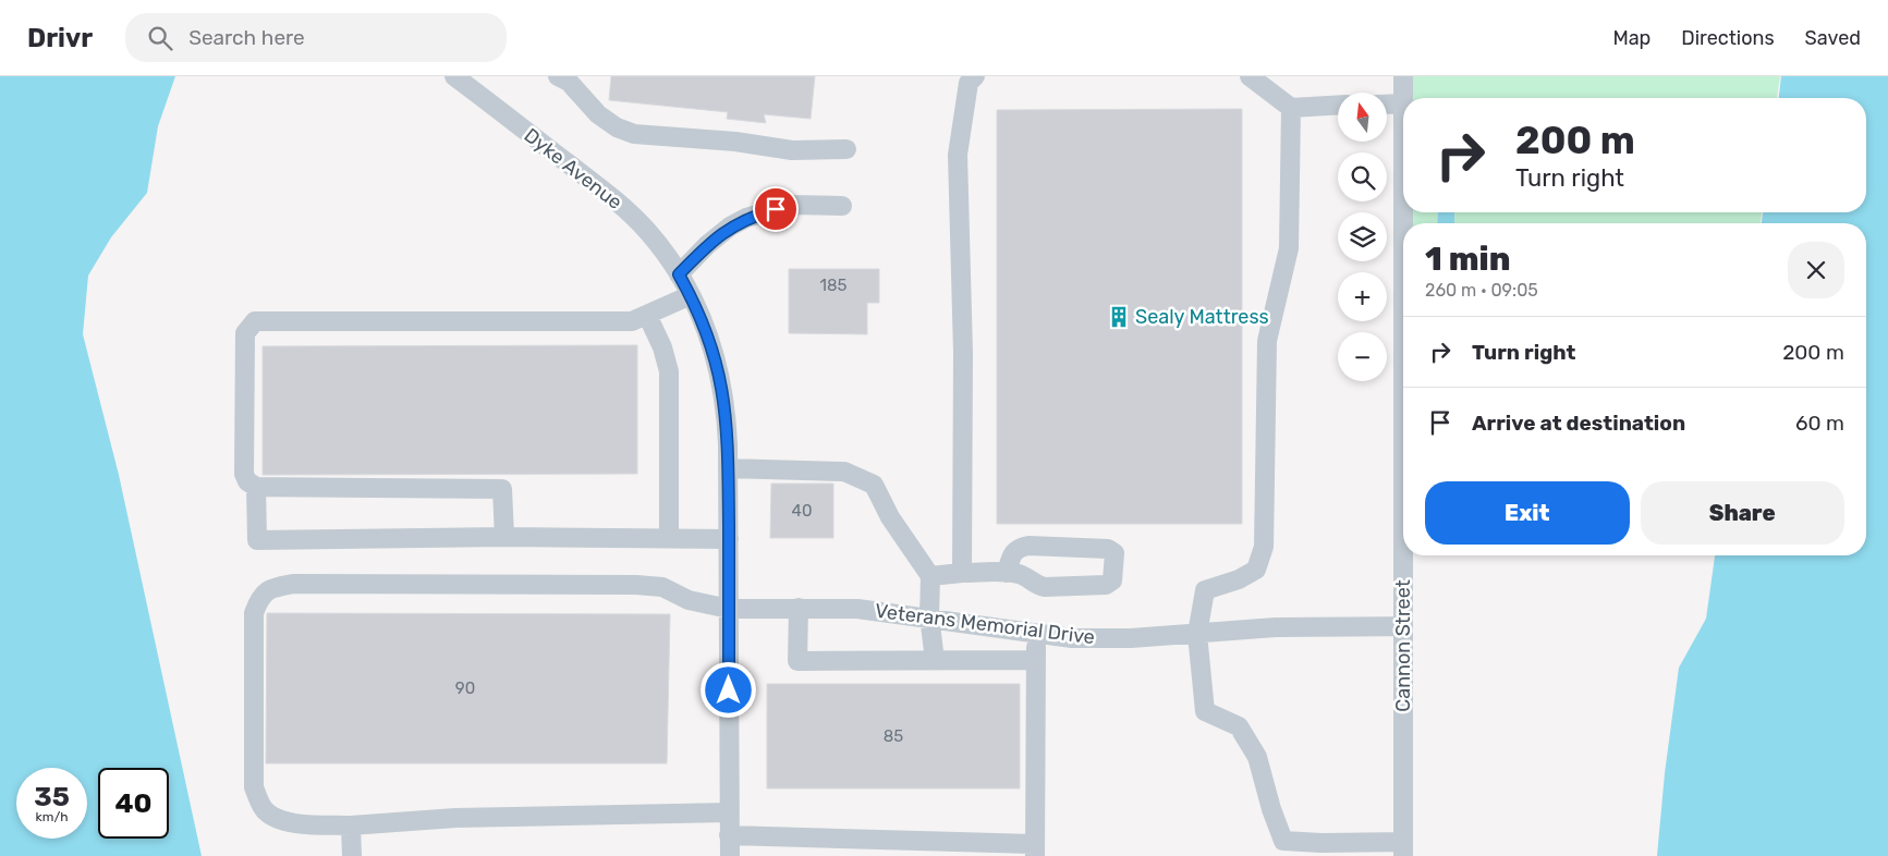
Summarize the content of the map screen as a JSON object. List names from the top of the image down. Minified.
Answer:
{"streets":{"street":["Dyke Avenue","Veterans Memorial Drive","Cannon Street"]},"crossings":[["Dyke Avenue","Veterans Memorial Drive"],["Veterans Memorial Drive","Cannon Street"]],"places":{"building":["Sealy Mattress"]},"house_numbers":["185","40","90","85"],"north":"top","page":{"header":"Drivr","search":"Search here","nav":["Map","Directions","Saved"],"map_buttons":["+","−"],"turn":["200 m","Turn right"],"heading":["1 min","260 m · 09:05"],"list":[{"name":"Turn right","value":"200 m"},{"name":"Arrive at destination","value":"60 m"}],"buttons":["Exit","Share"],"speed":"35 km/h","limit":"40"}}
